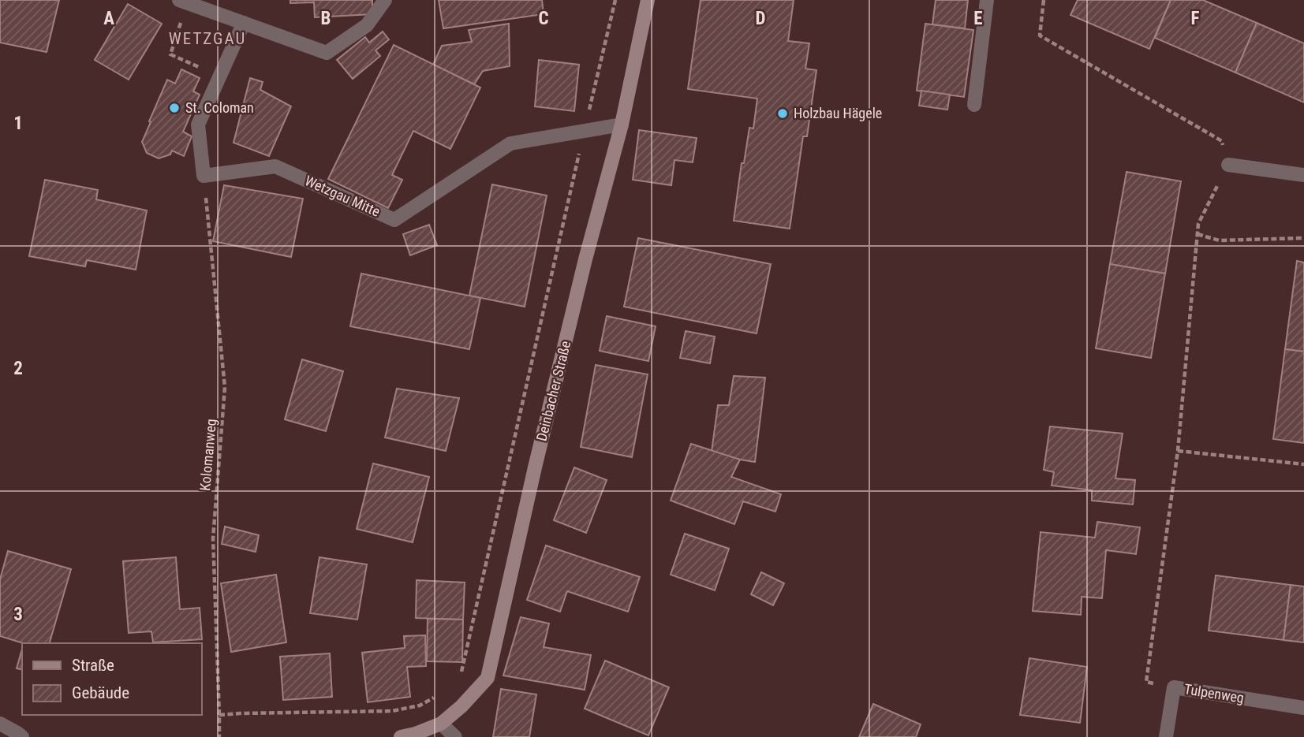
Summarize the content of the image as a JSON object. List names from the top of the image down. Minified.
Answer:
{"streets":{"street":["Wetzgau Mitte","Deinbacher Straße","Tulpenweg"],"path":["Kolomanweg"]},"crossings":[["Wetzgau Mitte","Deinbacher Straße"],["Wetzgau Mitte","Kolomanweg"]],"districts":["WETZGAU"],"places":["St. Coloman","Holzbau Hägele"],"legend":["Straße","Gebäude"],"grid":{"columns":["A","B","C","D","E","F"],"rows":["1","2","3"]}}
